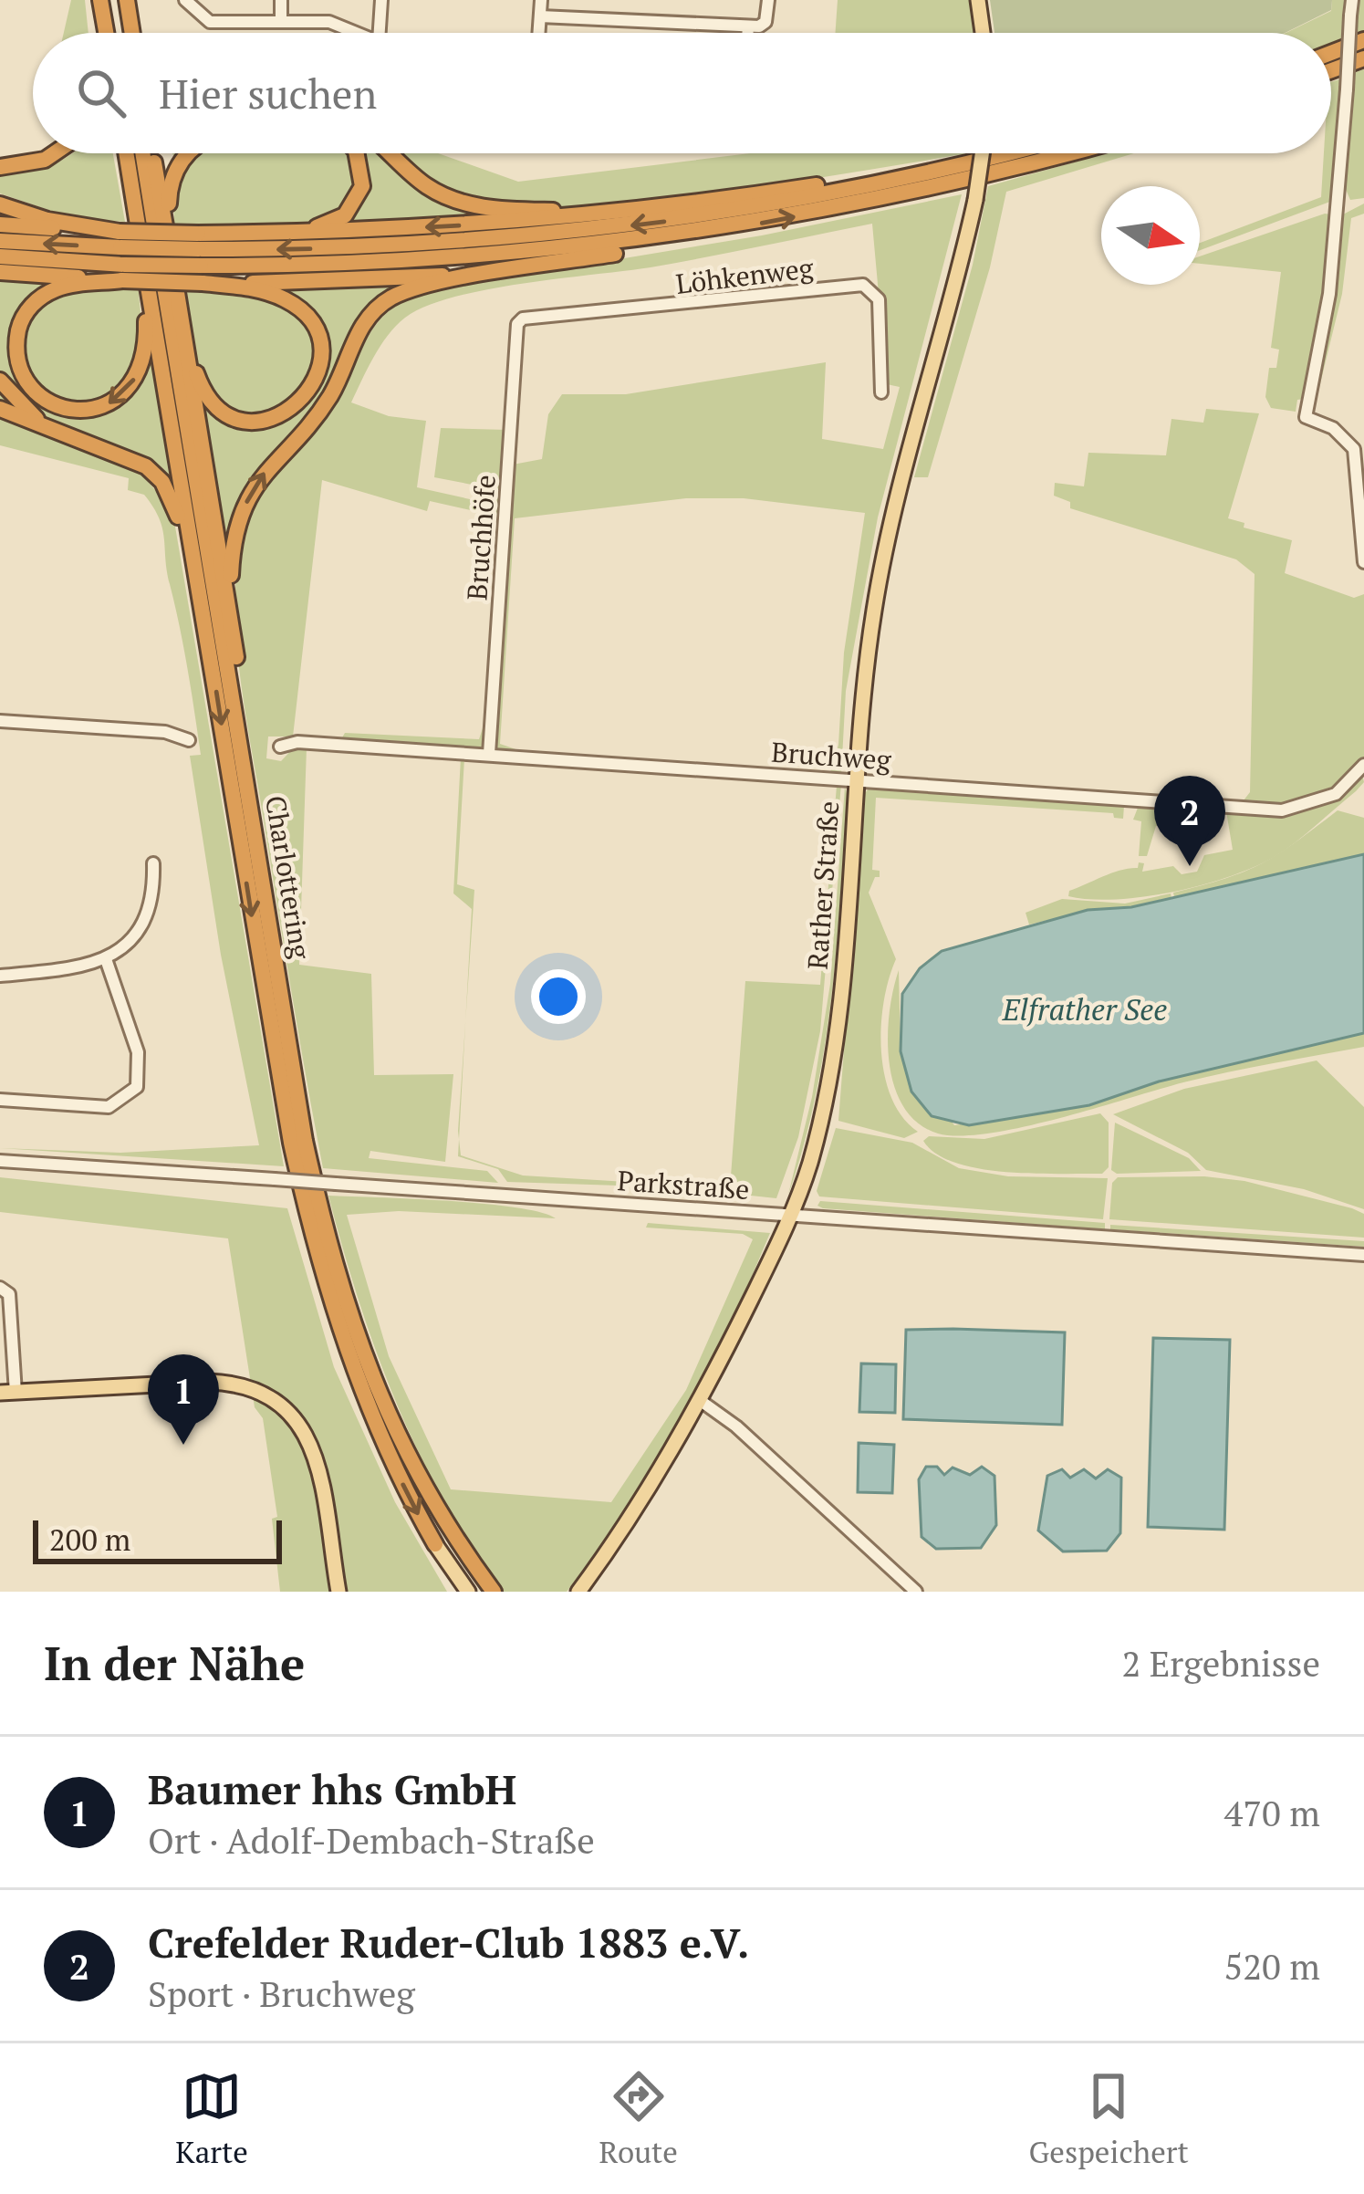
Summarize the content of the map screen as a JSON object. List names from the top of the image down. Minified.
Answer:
{"streets":{"highway":["Charlottering"],"main road":["Rather Straße"],"street":["Löhkenweg","Bruchhöfe","Bruchweg","Parkstraße"]},"crossings":[["Löhkenweg","Bruchhöfe"],["Bruchhöfe","Bruchweg"],["Bruchweg","Rather Straße"],["Rather Straße","Parkstraße"]],"water":["Elfrather See"],"scale_bar":"200 m","north":"right","page":{"search":"Hier suchen","pins":["2","1"],"scale":"200 m","heading":["In der Nähe","2 Ergebnisse"],"list":[{"mark":"1","name":"Baumer hhs GmbH","note":"Ort · Adolf-Dembach-Straße","value":"470 m"},{"mark":"2","name":"Crefelder Ruder-Club 1883 e.V.","note":"Sport · Bruchweg","value":"520 m"}],"nav":["Karte","Route","Gespeichert"]}}
